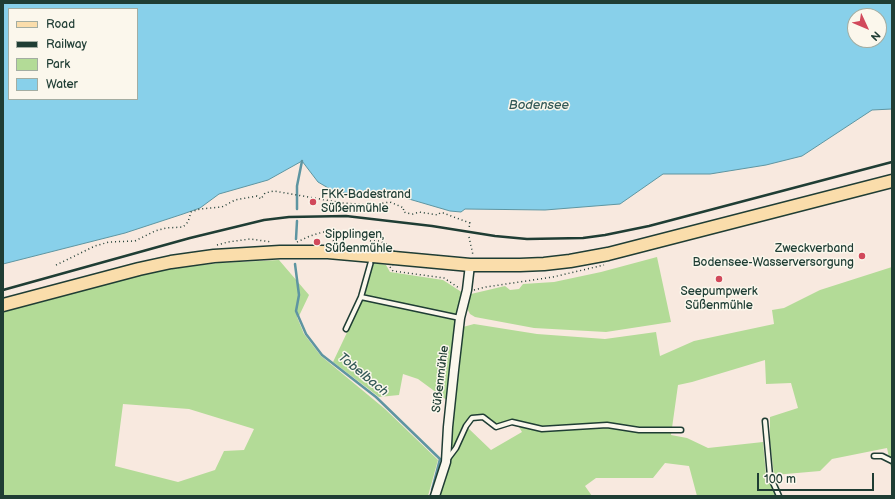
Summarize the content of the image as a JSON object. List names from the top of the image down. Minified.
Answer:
{"streets":{"street":["Süßenmühle"]},"water":["Bodensee","Tobelbach"],"places":["FKK-Badestrand Süßenmühle","Sipplingen, Süßenmühle","Zweckverband Bodensee-Wasserversorgung","Seepumpwerk Süßenmühle"],"legend":["Road","Railway","Park","Water"],"scale_bar":"100 m","north":"bottom right"}
